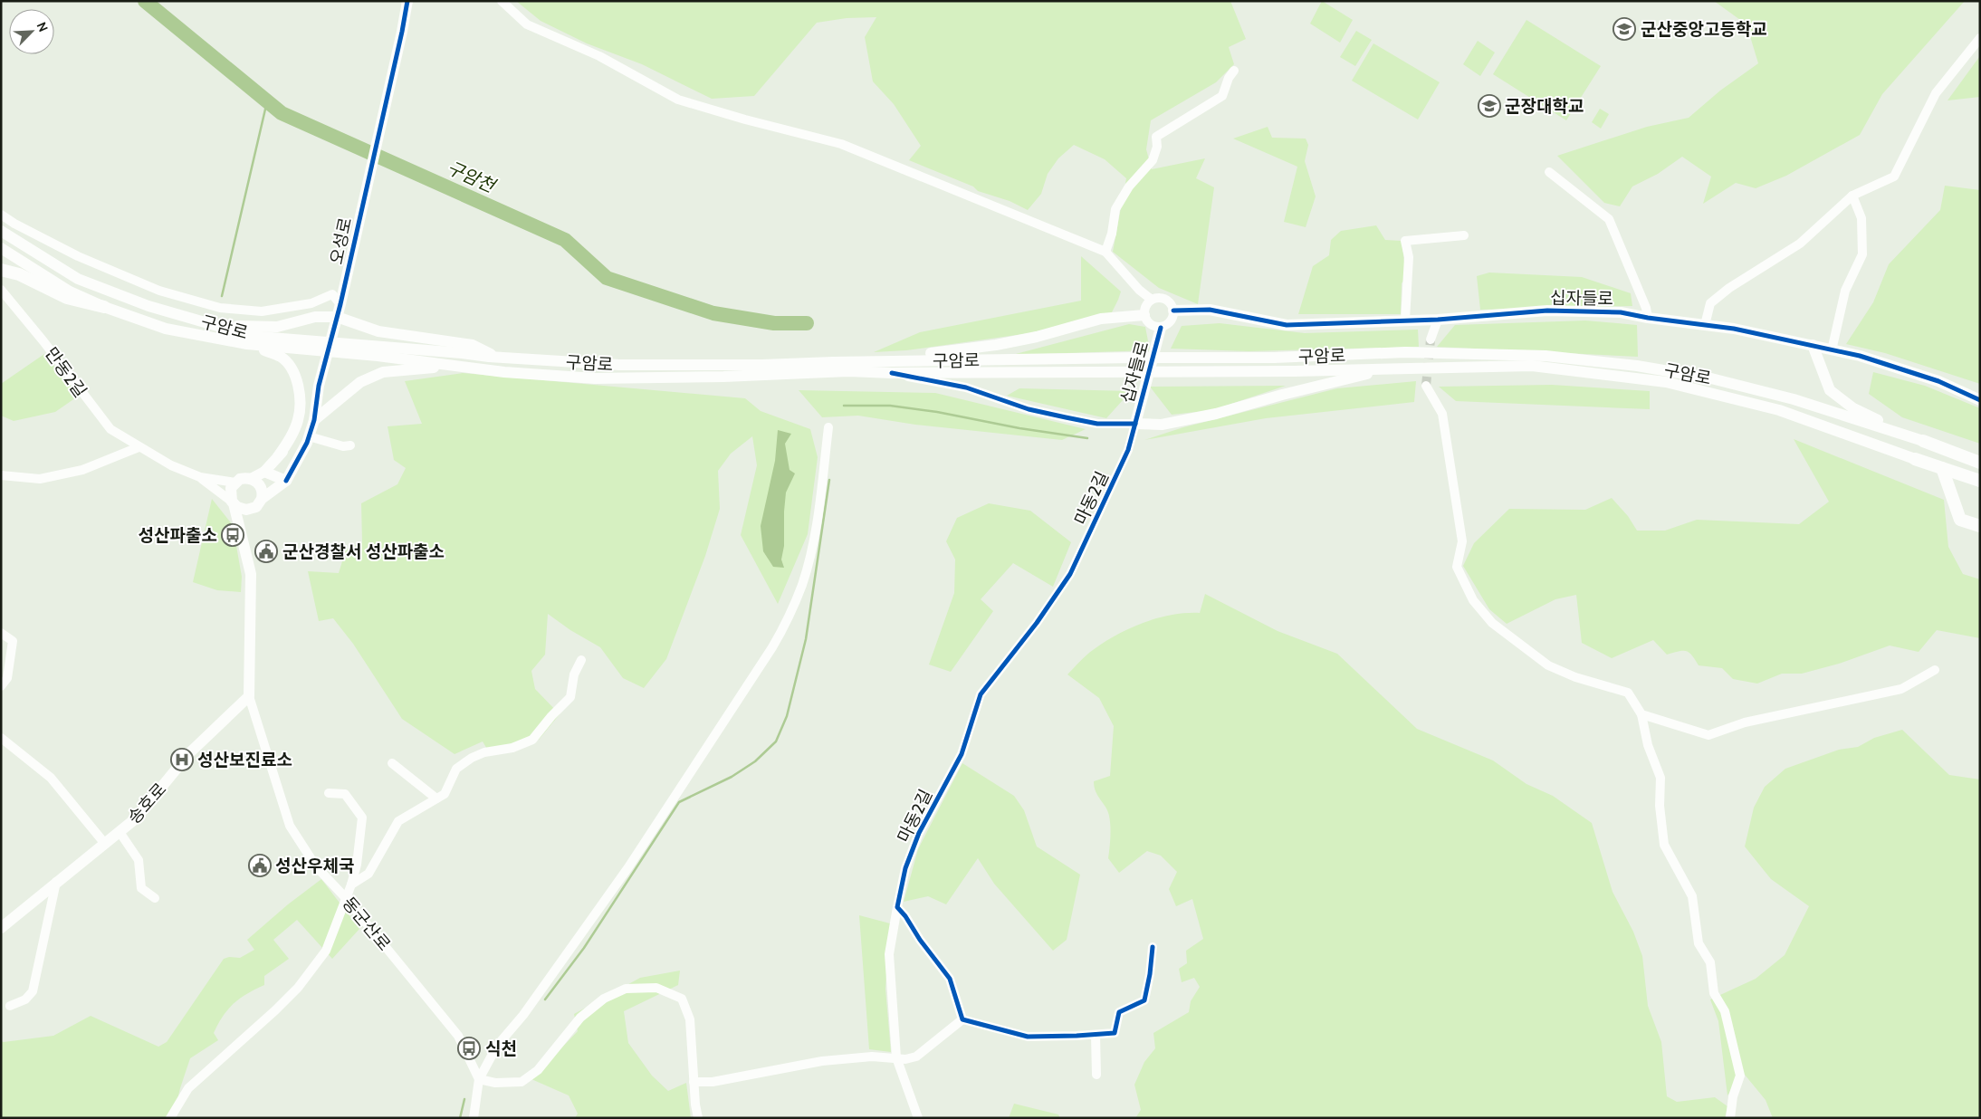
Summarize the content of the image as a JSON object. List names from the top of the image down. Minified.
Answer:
{"streets":{"main road":["오성로","십자들로","구암로","송호로","동군산로"],"street":["만동2길","마동2길"]},"crossings":[["십자들로","마동2길"],["송호로","동군산로"]],"water":["구암천"],"places":{"school or university":["군산중앙고등학교","군장대학교"],"bus stop":["성산파출소","식천"],"public building":["군산경찰서 성산파출소","성산우체국"],"hospital":["성산보진료소"]},"north":"top right"}
